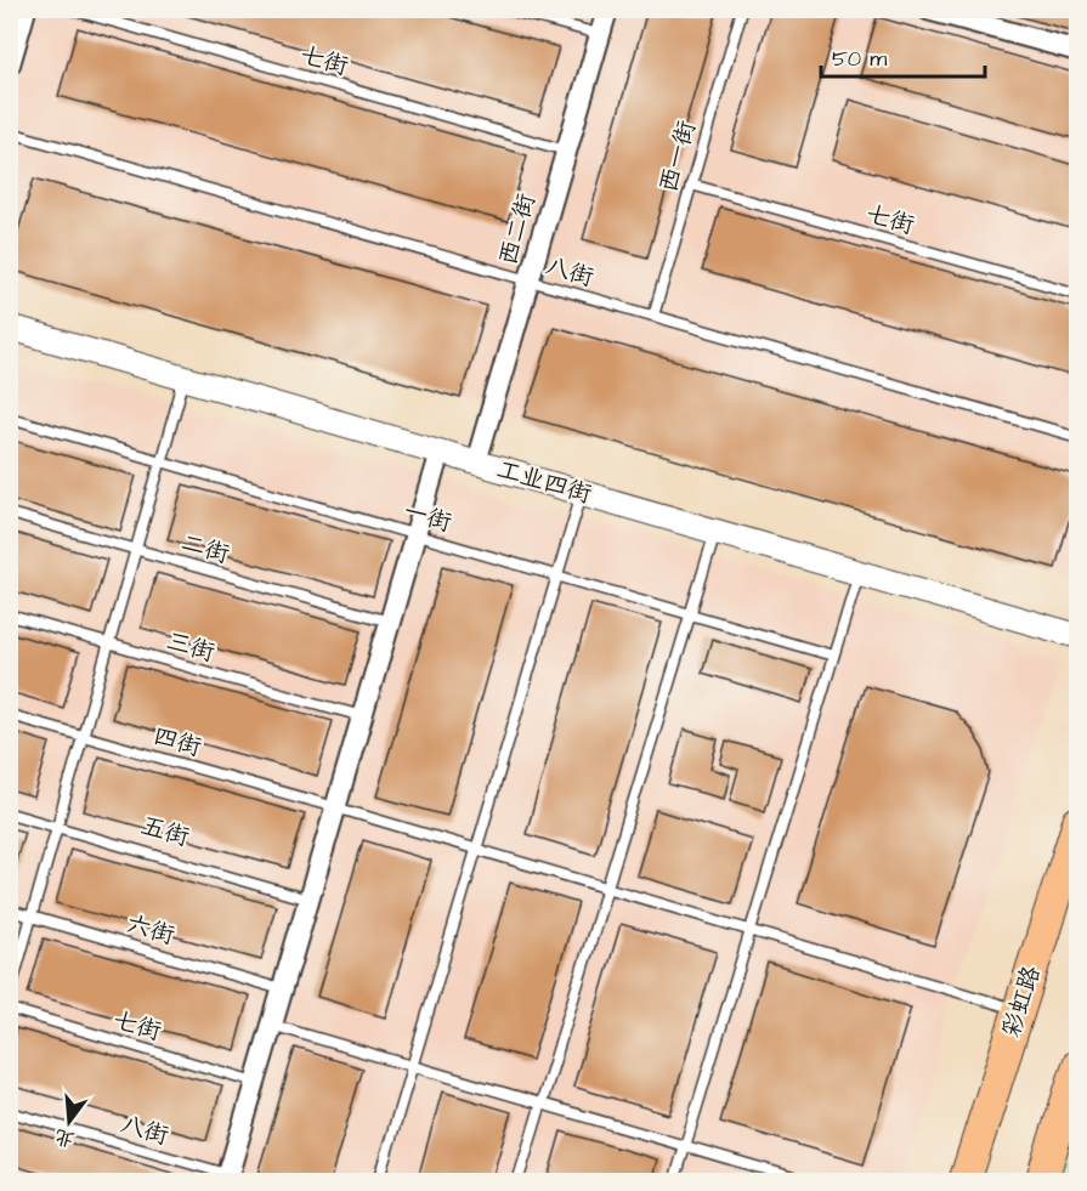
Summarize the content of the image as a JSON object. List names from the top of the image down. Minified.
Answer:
{"streets":{"main road":["彩虹路"],"street":["西二街","工业四街"],"lane":["七街","西一街","八街","一街","二街","三街","四街","五街","六街"]},"crossings":[["七街","西一街"],["七街","西二街"],["西一街","八街"],["西二街","八街"],["西二街","工业四街"],["四街","彩虹路"]],"scale_bar":"50 m","north":"bottom"}
